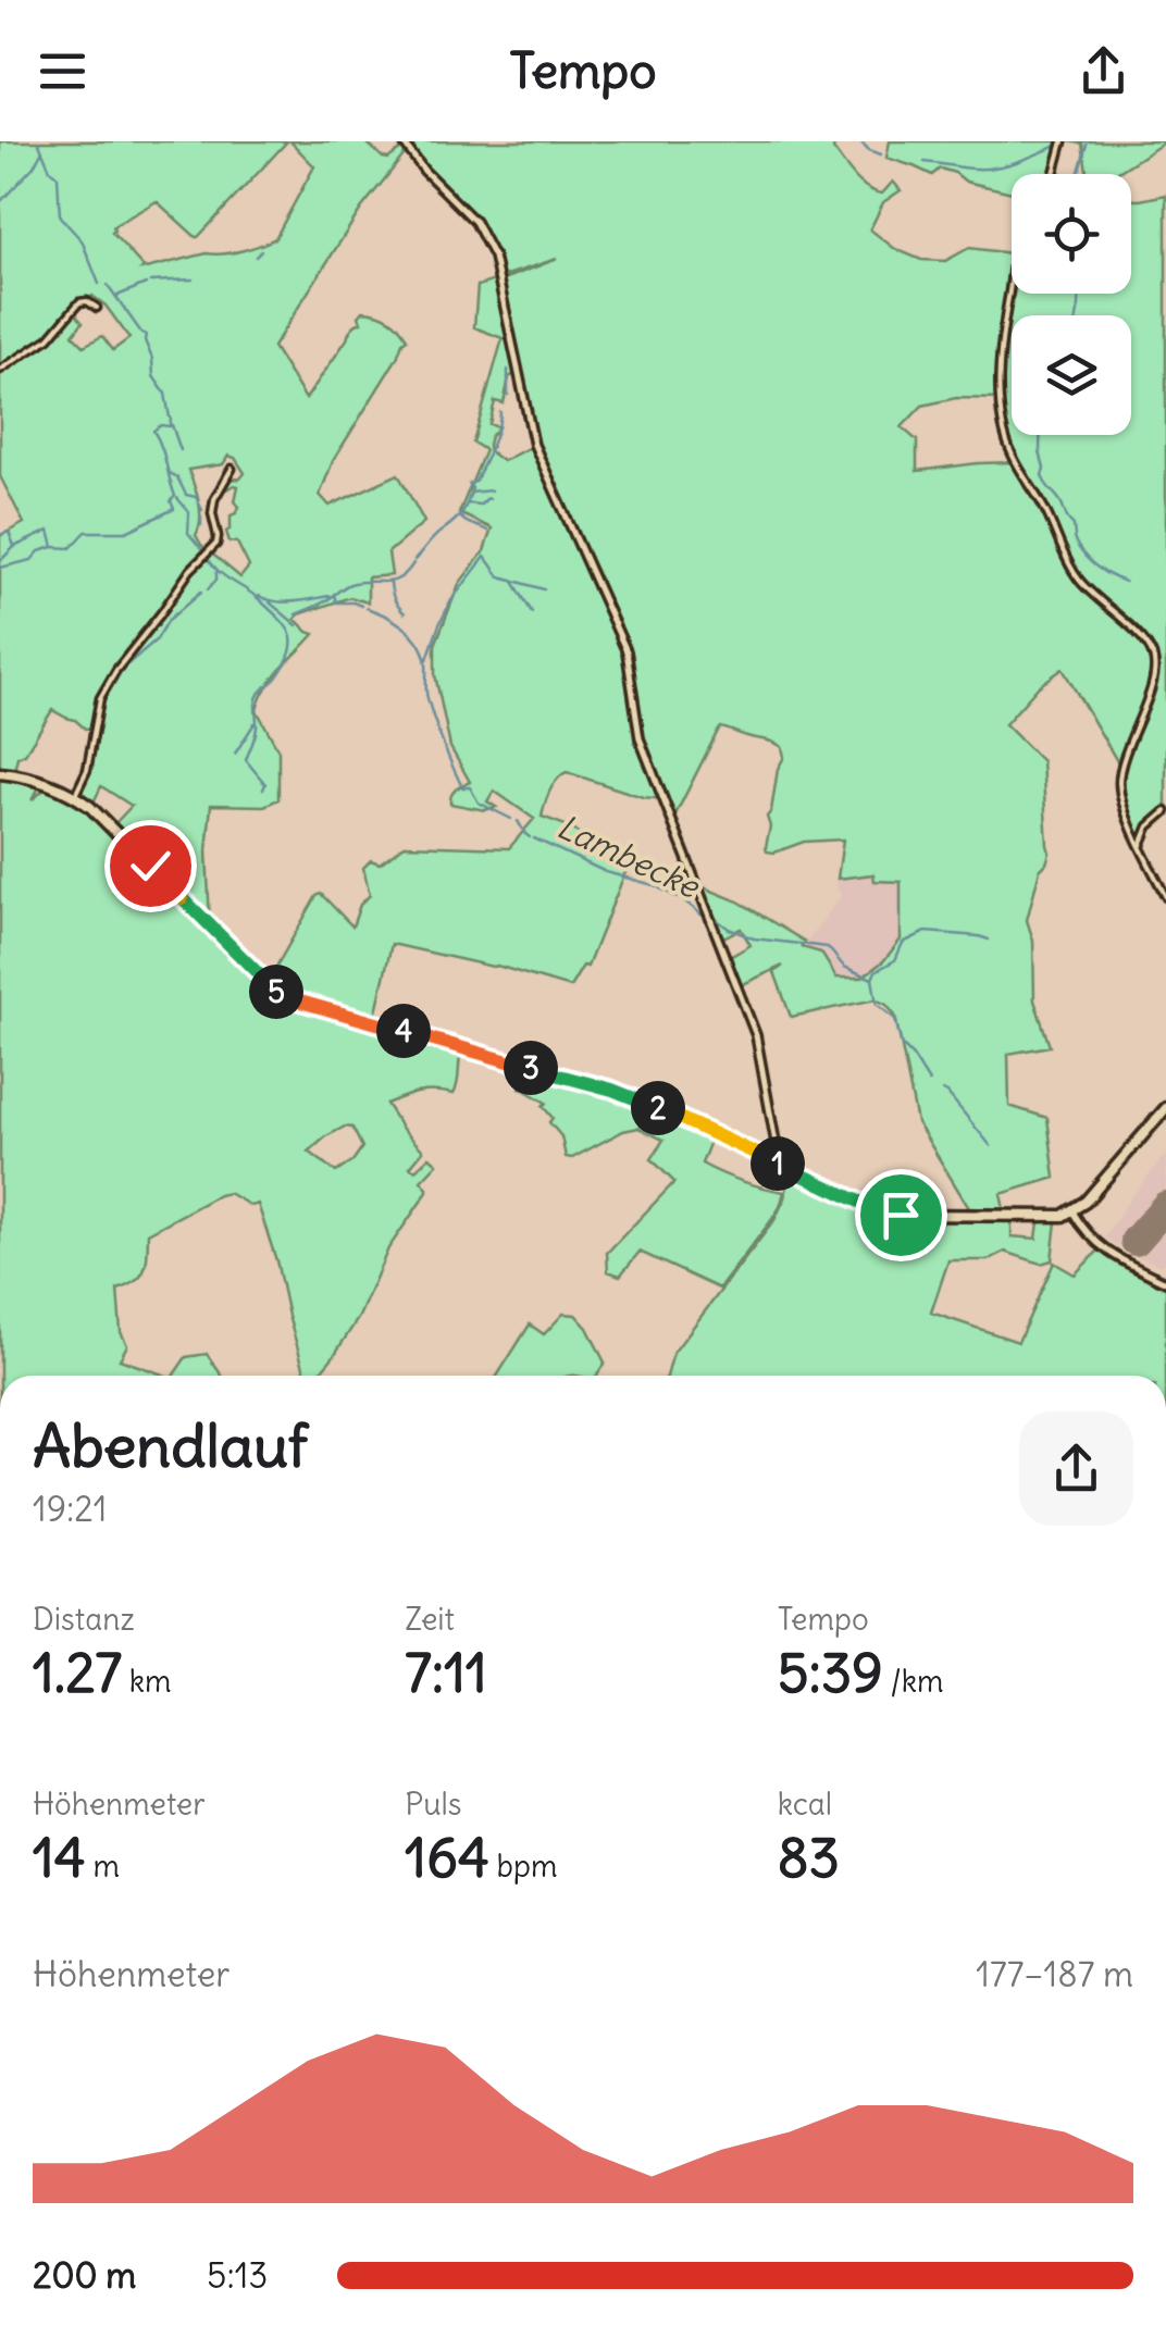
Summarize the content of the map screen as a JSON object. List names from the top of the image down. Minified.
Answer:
{"water":["Lambecke"],"page":{"header":"Tempo","pins":["5","4","3","2","1"],"heading":["Abendlauf","19:21"],"stats":[["Distanz","1.27 km"],["Zeit","7:11"],["Tempo","5:39 /km"],["Höhenmeter","14 m"],["Puls","164 bpm"],["kcal","83"]],"chart":["Höhenmeter","177–187 m"],"list":[{"name":"200 m","note":"5:13"}]}}
